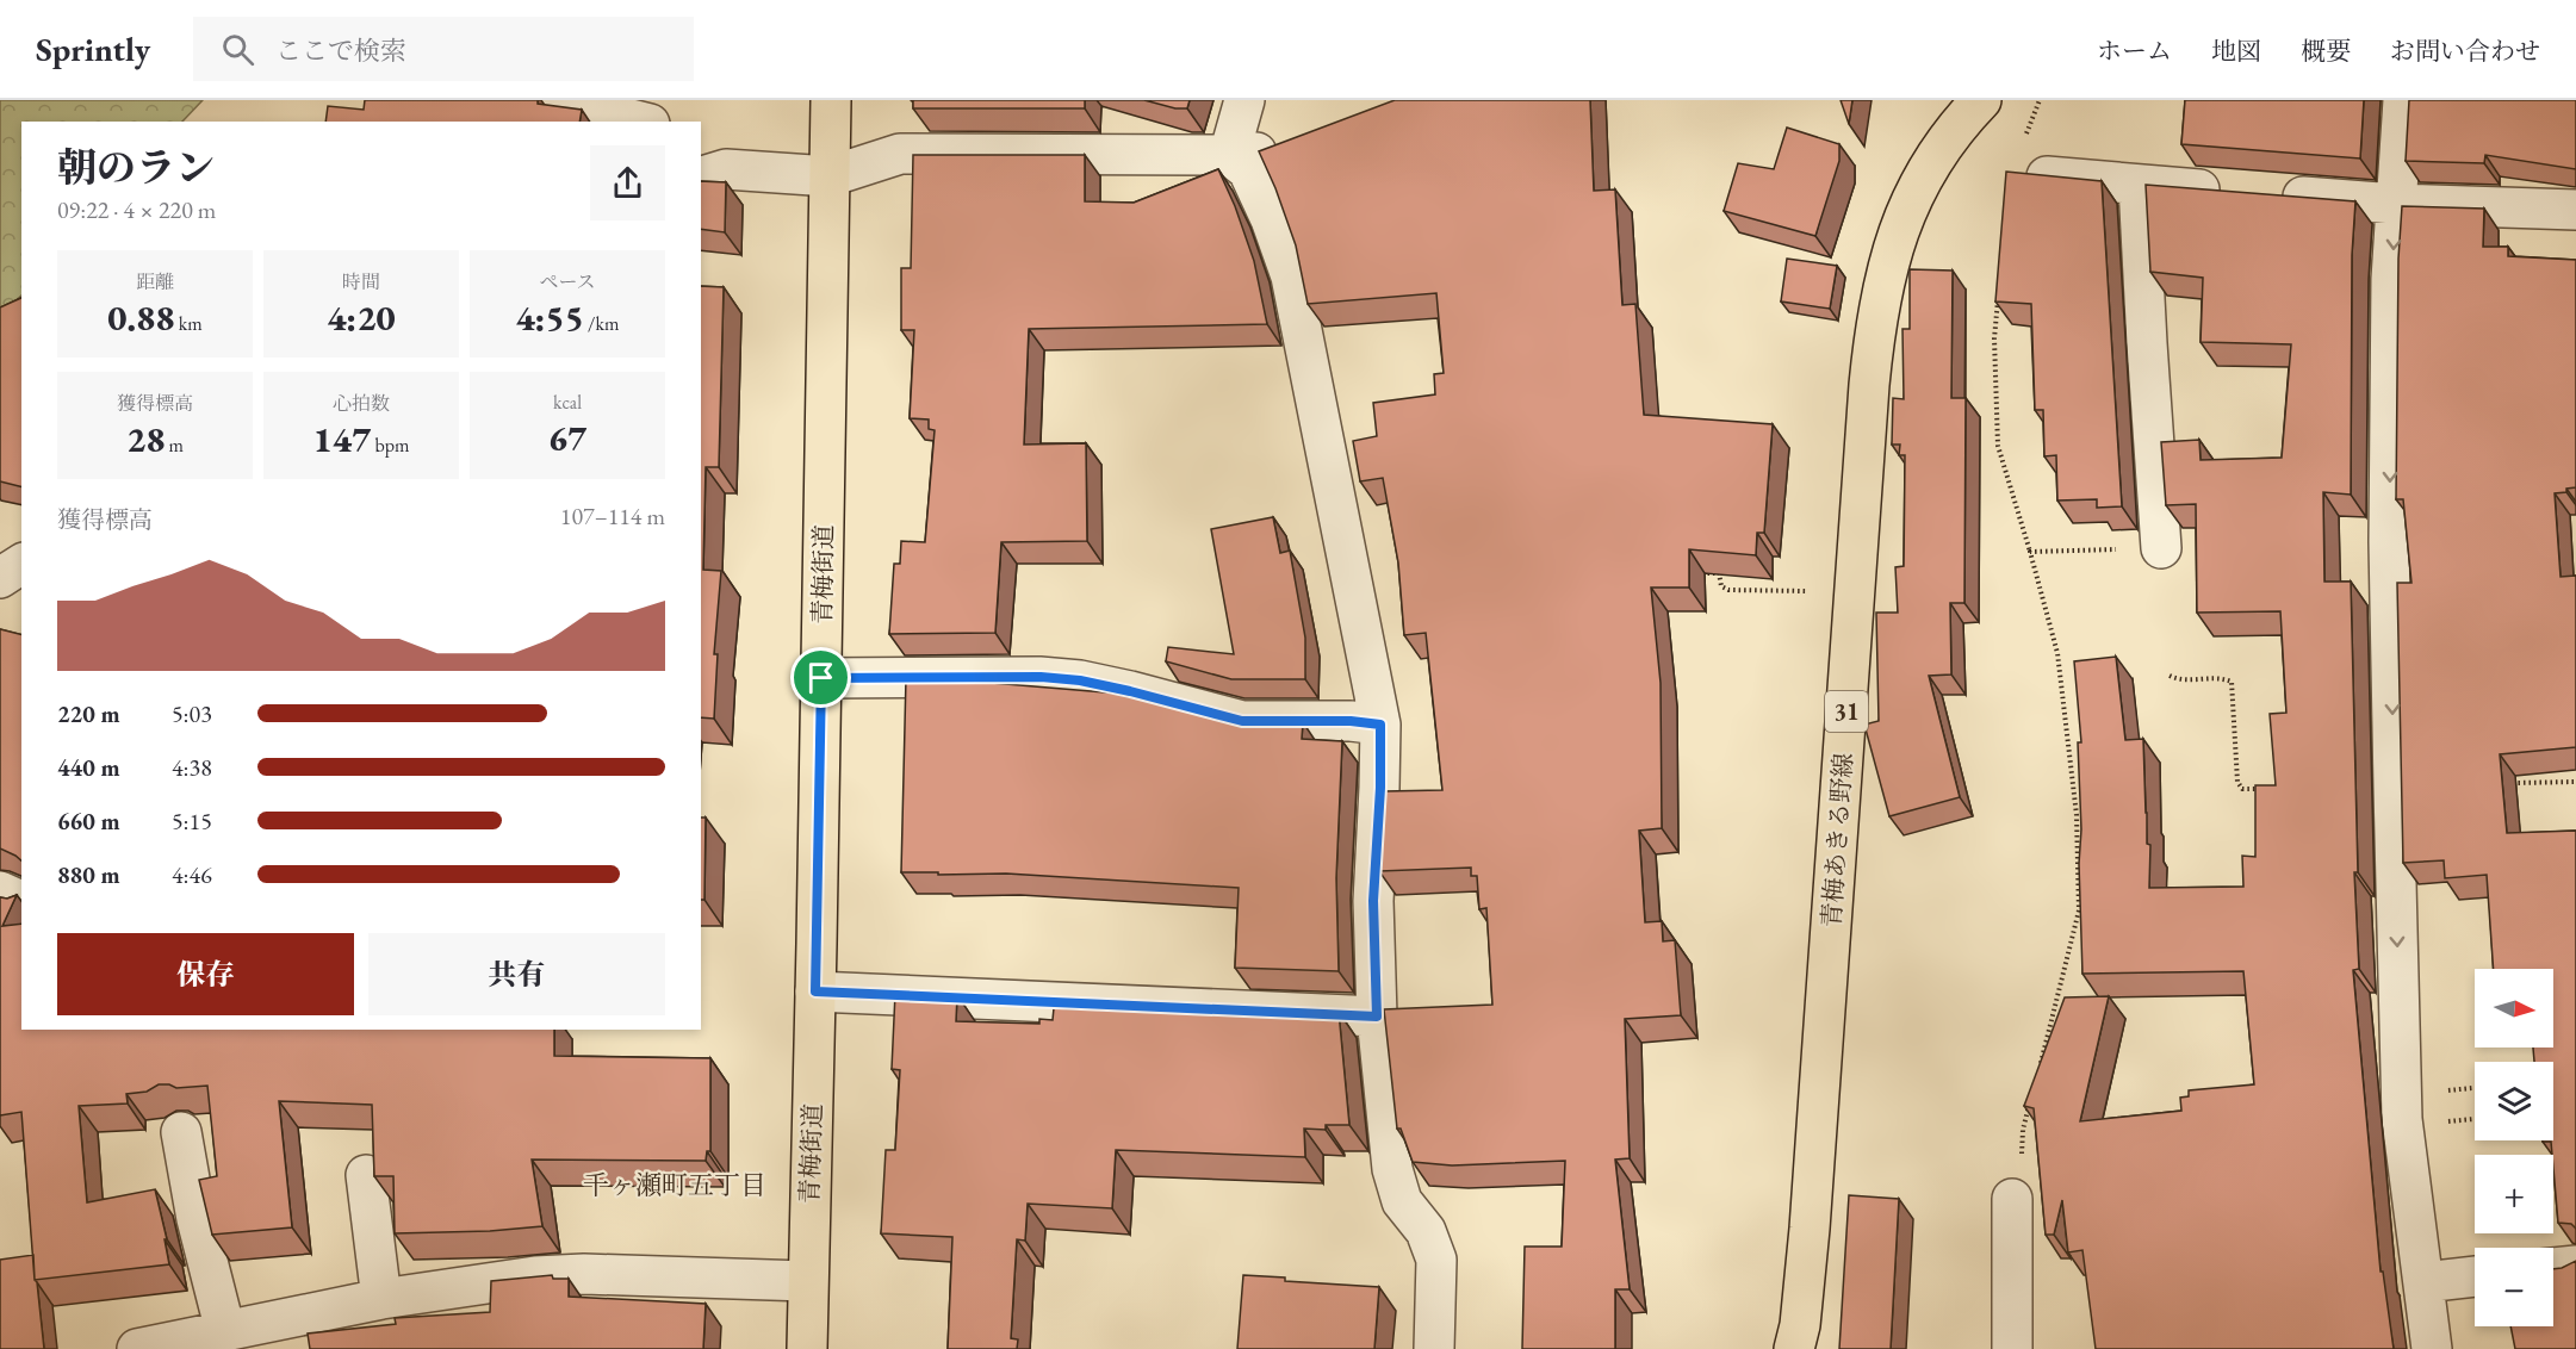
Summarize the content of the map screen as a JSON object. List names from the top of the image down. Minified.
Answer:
{"streets":{"main road":["青梅街道","31","青梅あきる野線"]},"districts":["千ヶ瀬町五丁目"],"north":"right","page":{"header":"Sprintly","search":"ここで検索","nav":["ホーム","地図","概要","お問い合わせ"],"heading":["朝のラン","09:22 · 4 × 220 m"],"stats":[["距離","0.88 km"],["時間","4:20"],["ペース","4:55 /km"],["獲得標高","28 m"],["心拍数","147 bpm"],["kcal","67"]],"chart":["獲得標高","107–114 m"],"list":[{"name":"220 m","note":"5:03"},{"name":"440 m","note":"4:38"},{"name":"660 m","note":"5:15"},{"name":"880 m","note":"4:46"}],"buttons":["保存","共有"],"map_buttons":["+","−"]}}
